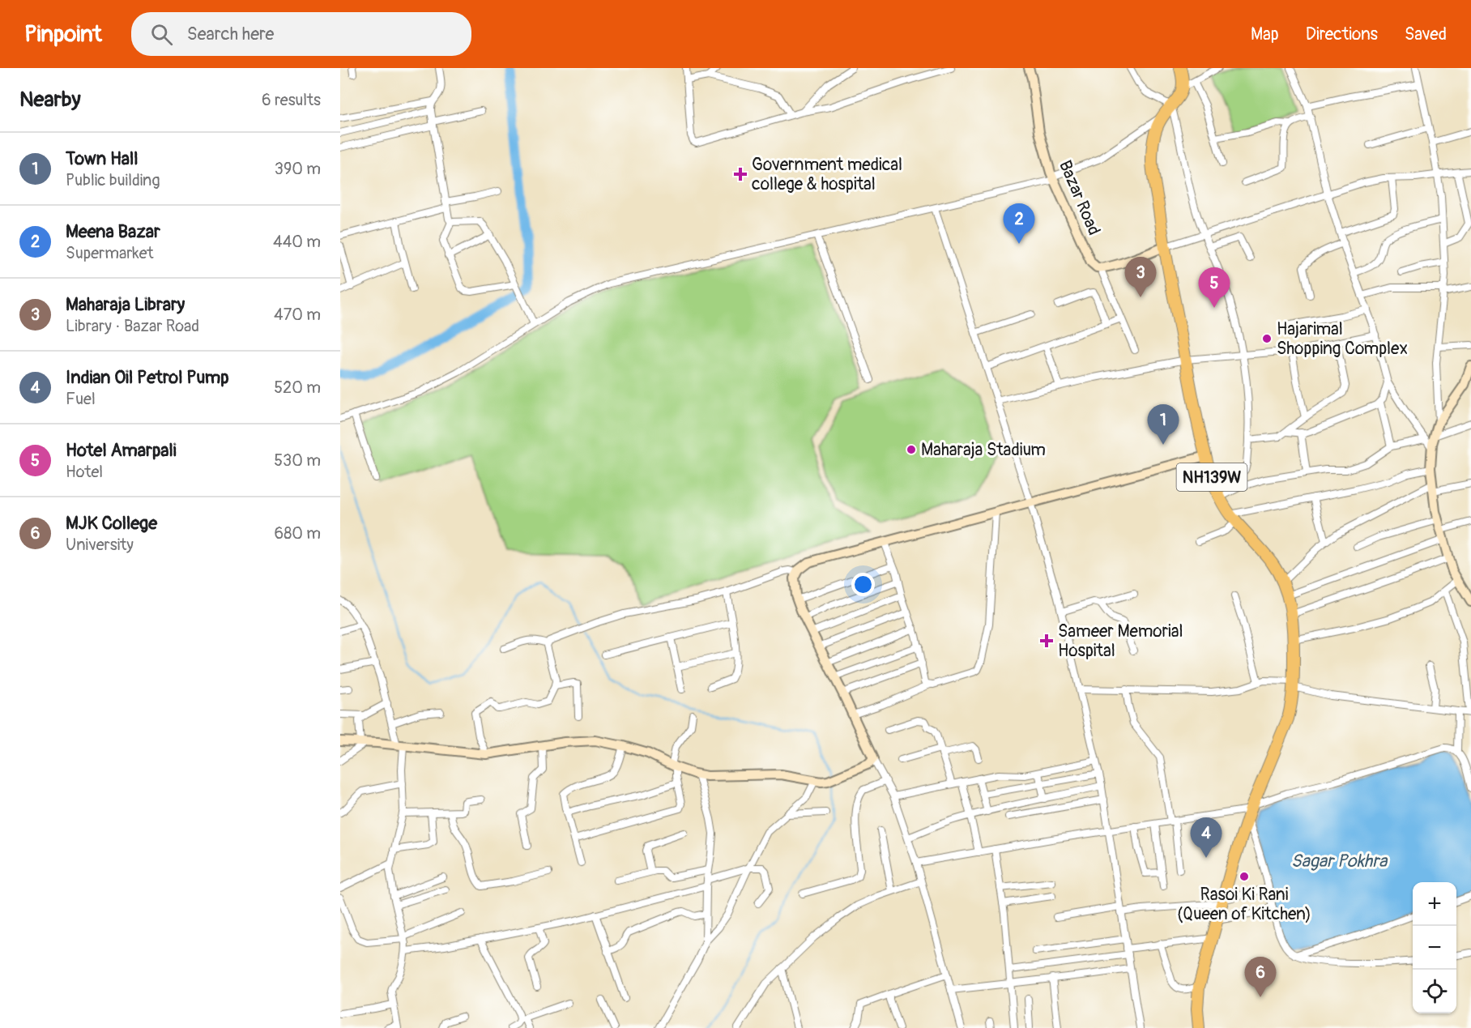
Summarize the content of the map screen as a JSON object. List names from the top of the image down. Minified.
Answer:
{"streets":{"highway":["NH139W"],"street":["Bazar Road"]},"water":["Sagar Pokhra"],"places":{"health":["Government medical college & hospital","Sameer Memorial Hospital"],"other":["Hajarimal Shopping Complex","Maharaja Stadium","Rasoi Ki Rani (Queen of Kitchen)"]},"page":{"header":"Pinpoint","search":"Search here","nav":["Map","Directions","Saved"],"heading":["Nearby","6 results"],"list":[{"mark":"1","name":"Town Hall","note":"Public building","value":"390 m"},{"mark":"2","name":"Meena Bazar","note":"Supermarket","value":"440 m"},{"mark":"3","name":"Maharaja Library","note":"Library · Bazar Road","value":"470 m"},{"mark":"4","name":"Indian Oil Petrol Pump","note":"Fuel","value":"520 m"},{"mark":"5","name":"Hotel Amarpali","note":"Hotel","value":"530 m"},{"mark":"6","name":"MJK College","note":"University","value":"680 m"}],"pins":["2","3","5","1","4","6"],"map_buttons":["+","−"]}}
